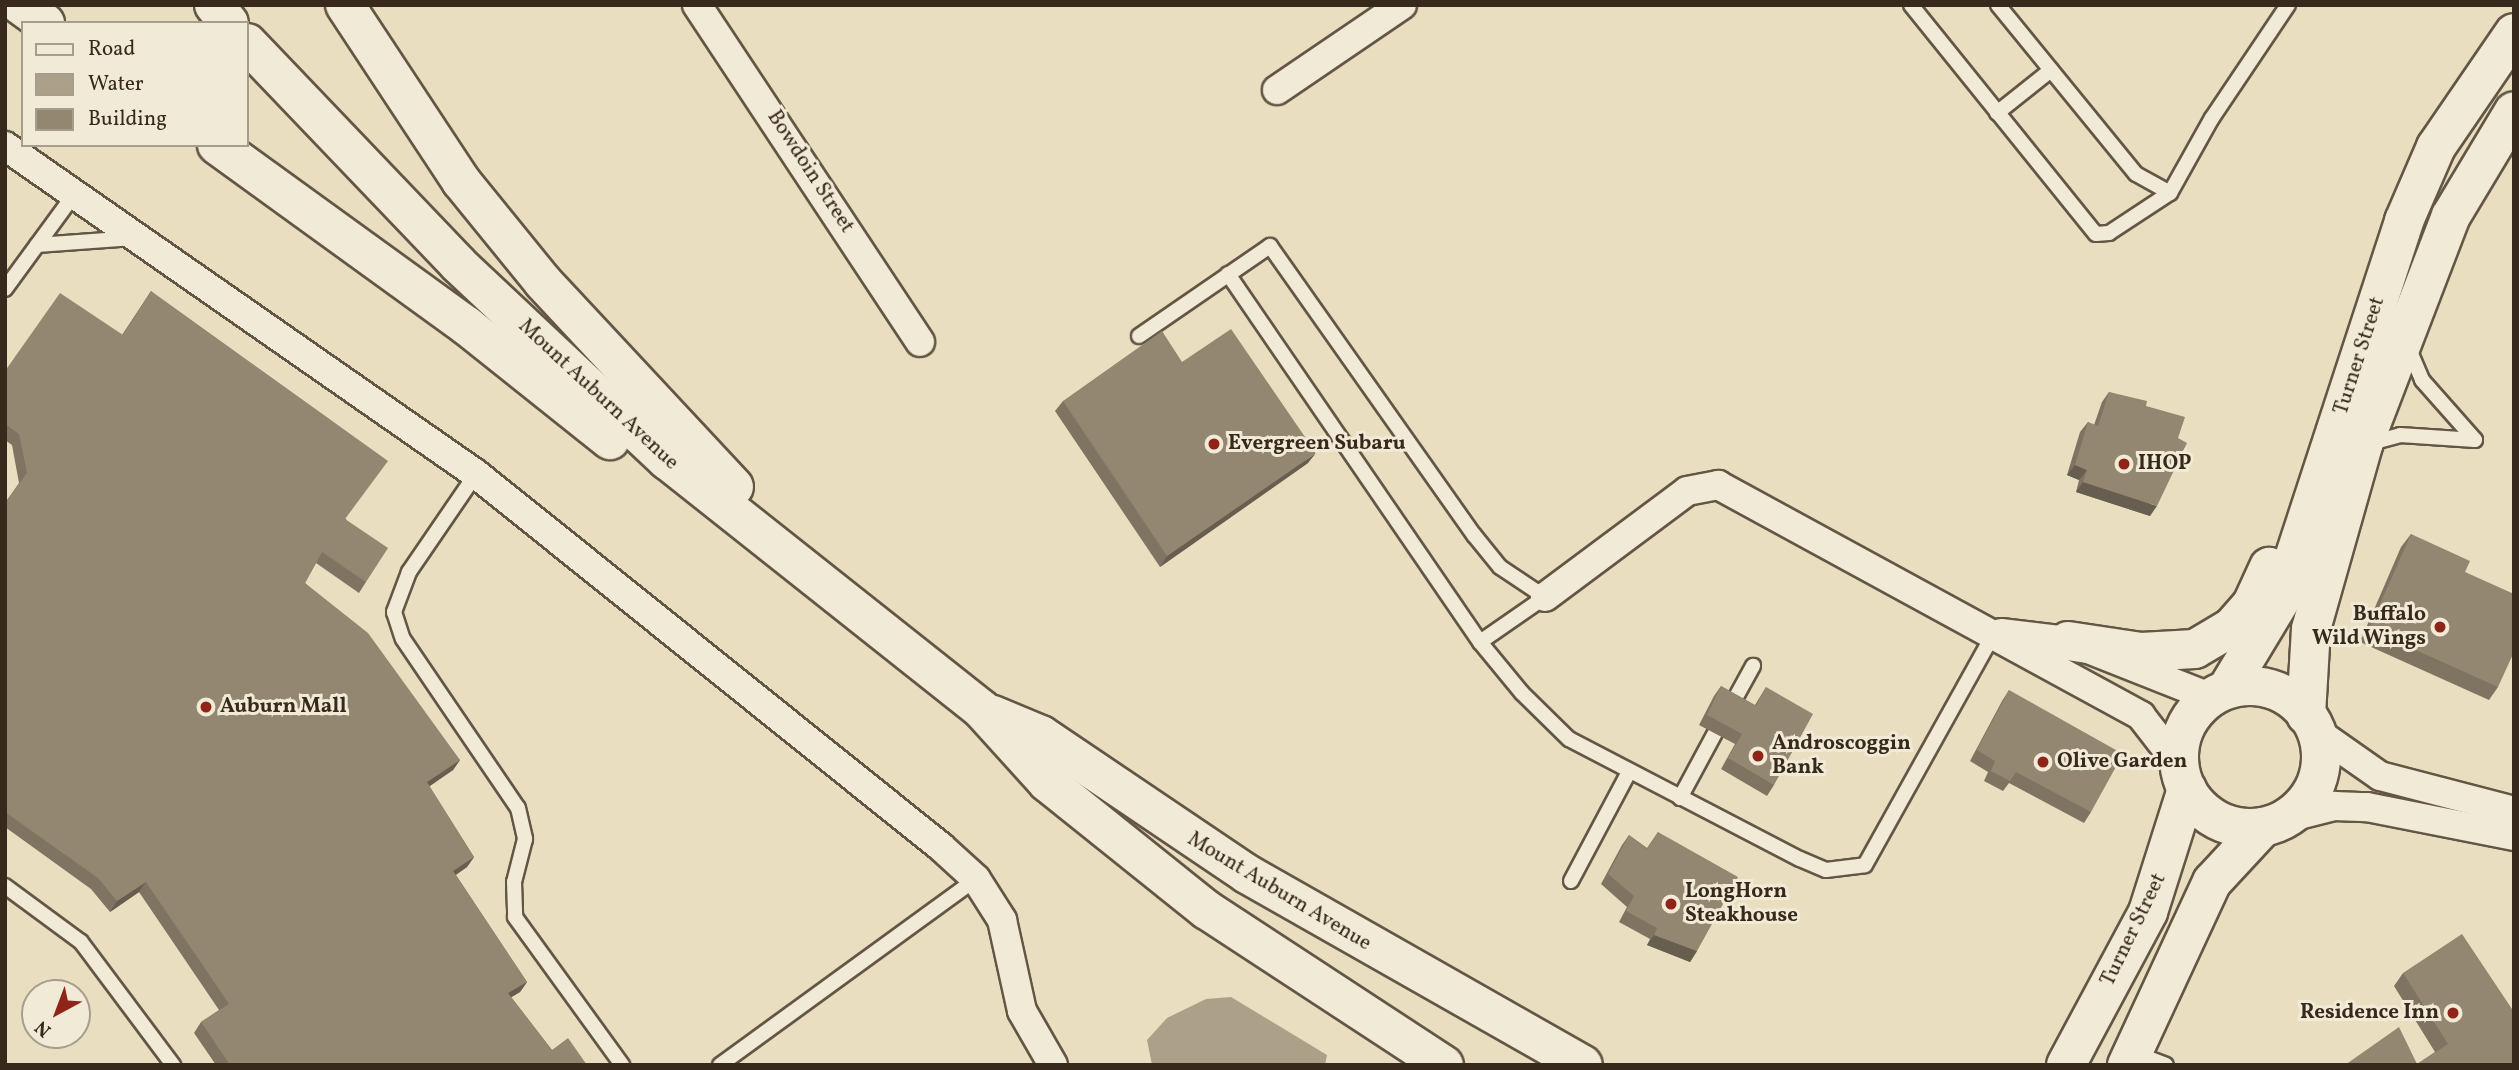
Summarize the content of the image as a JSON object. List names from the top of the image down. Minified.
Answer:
{"streets":{"main road":["Turner Street","Mount Auburn Avenue"],"street":["Bowdoin Street"]},"places":["Evergreen Subaru","IHOP","Buffalo Wild Wings","Auburn Mall","Androscoggin Bank","Olive Garden","LongHorn Steakhouse","Residence Inn"],"legend":["Road","Water","Building"],"north":"bottom left"}
